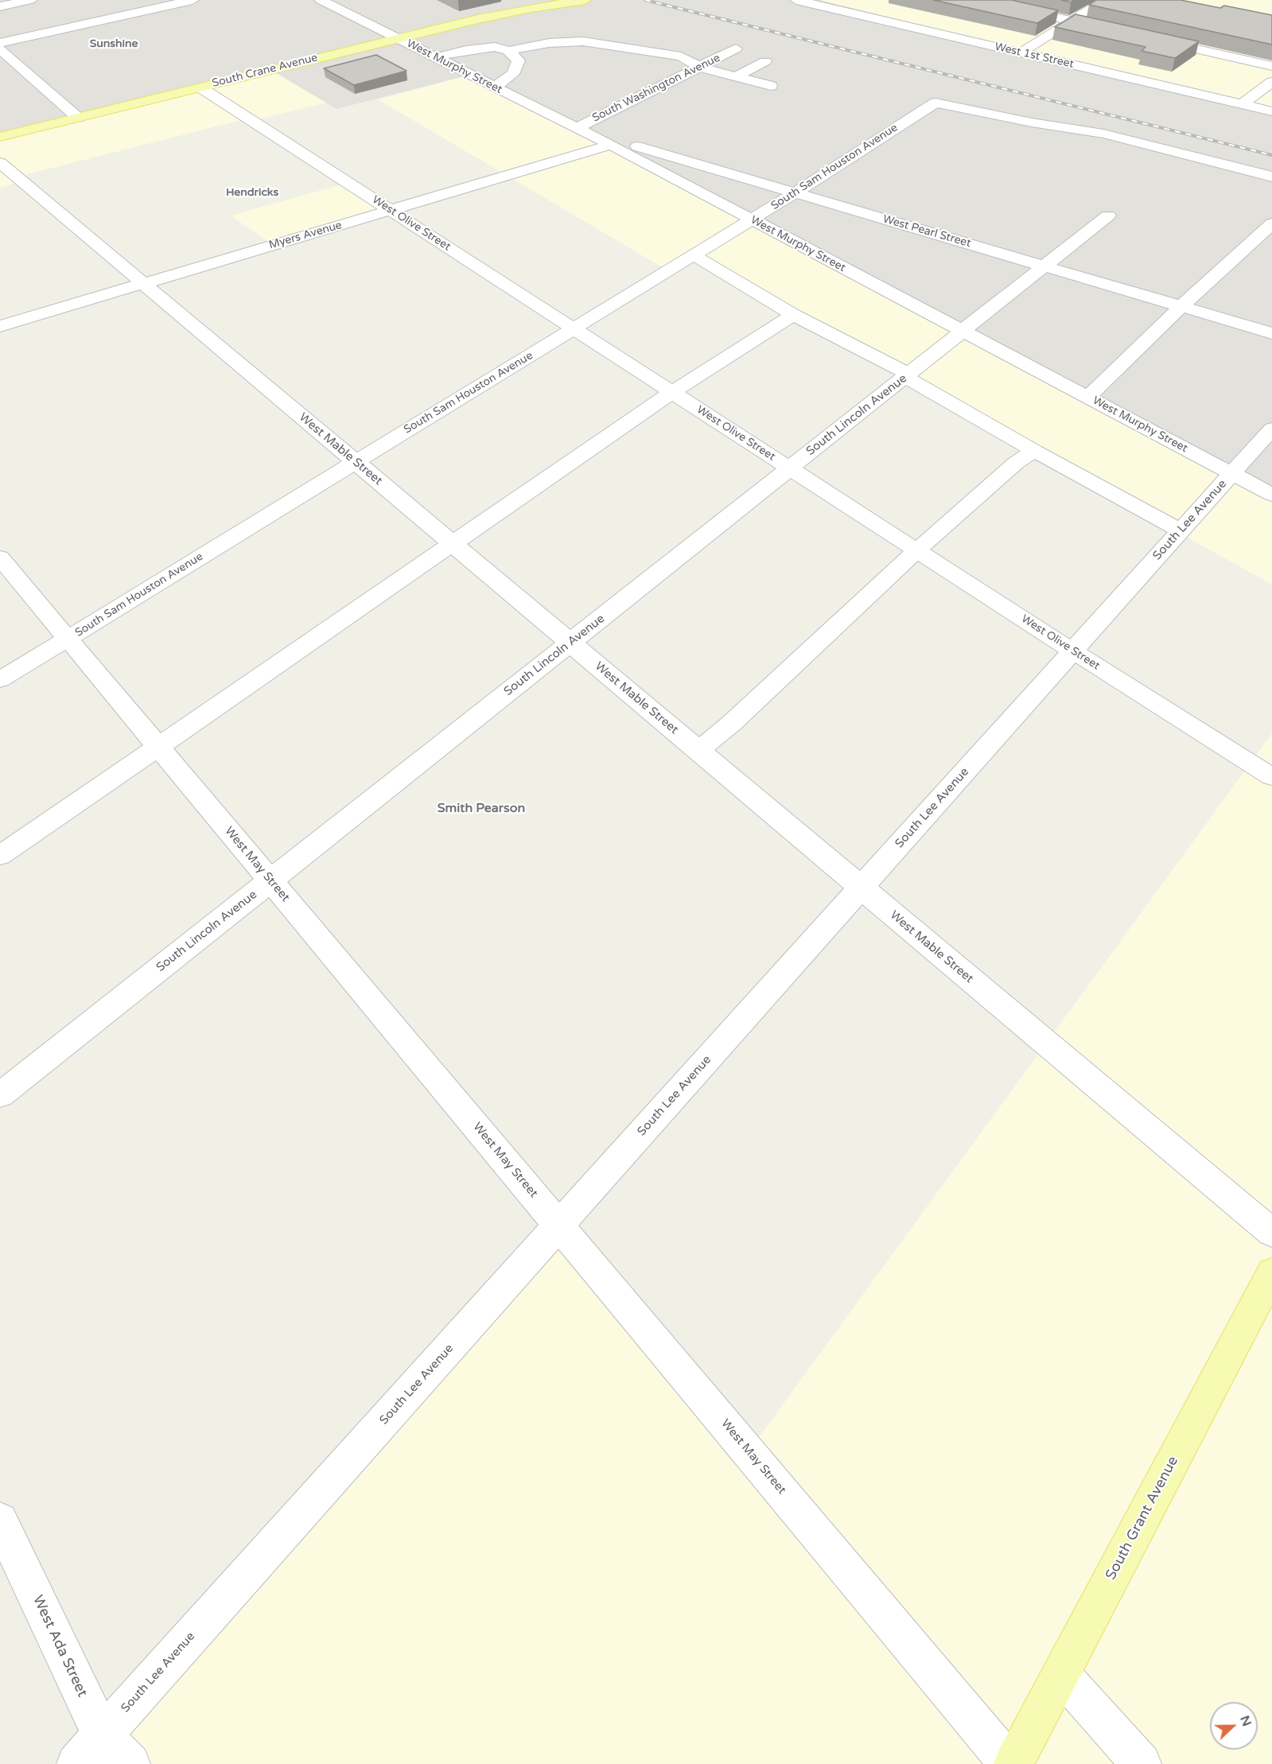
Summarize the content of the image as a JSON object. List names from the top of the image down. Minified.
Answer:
{"streets":{"main road":["South Crane Avenue","South Grant Avenue"],"street":["West 1st Street","West Murphy Street","South Washington Avenue","South Sam Houston Avenue","West Olive Street","West Pearl Street","Myers Avenue","South Lincoln Avenue","West Mable Street","South Lee Avenue","West May Street","West Ada Street"]},"crossings":[["West Murphy Street","South Crane Avenue"],["West Murphy Street","South Washington Avenue"],["West Murphy Street","South Sam Houston Avenue"],["West Murphy Street","West Pearl Street"],["West Murphy Street","Myers Avenue"],["West Murphy Street","South Lincoln Avenue"],["West Murphy Street","South Lee Avenue"],["South Crane Avenue","West Olive Street"],["South Washington Avenue","West Pearl Street"],["South Sam Houston Avenue","West Olive Street"],["South Sam Houston Avenue","West Pearl Street"],["South Sam Houston Avenue","West Mable Street"],["South Sam Houston Avenue","West May Street"],["West Olive Street","Myers Avenue"],["West Olive Street","South Lincoln Avenue"],["West Olive Street","South Lee Avenue"],["West Pearl Street","South Lincoln Avenue"],["Myers Avenue","West Mable Street"],["South Lincoln Avenue","West Mable Street"],["South Lincoln Avenue","West May Street"],["West Mable Street","South Lee Avenue"],["South Lee Avenue","West May Street"],["South Lee Avenue","West Ada Street"],["West May Street","South Grant Avenue"]],"districts":["Sunshine","Hendricks","Smith Pearson"],"north":"right"}
